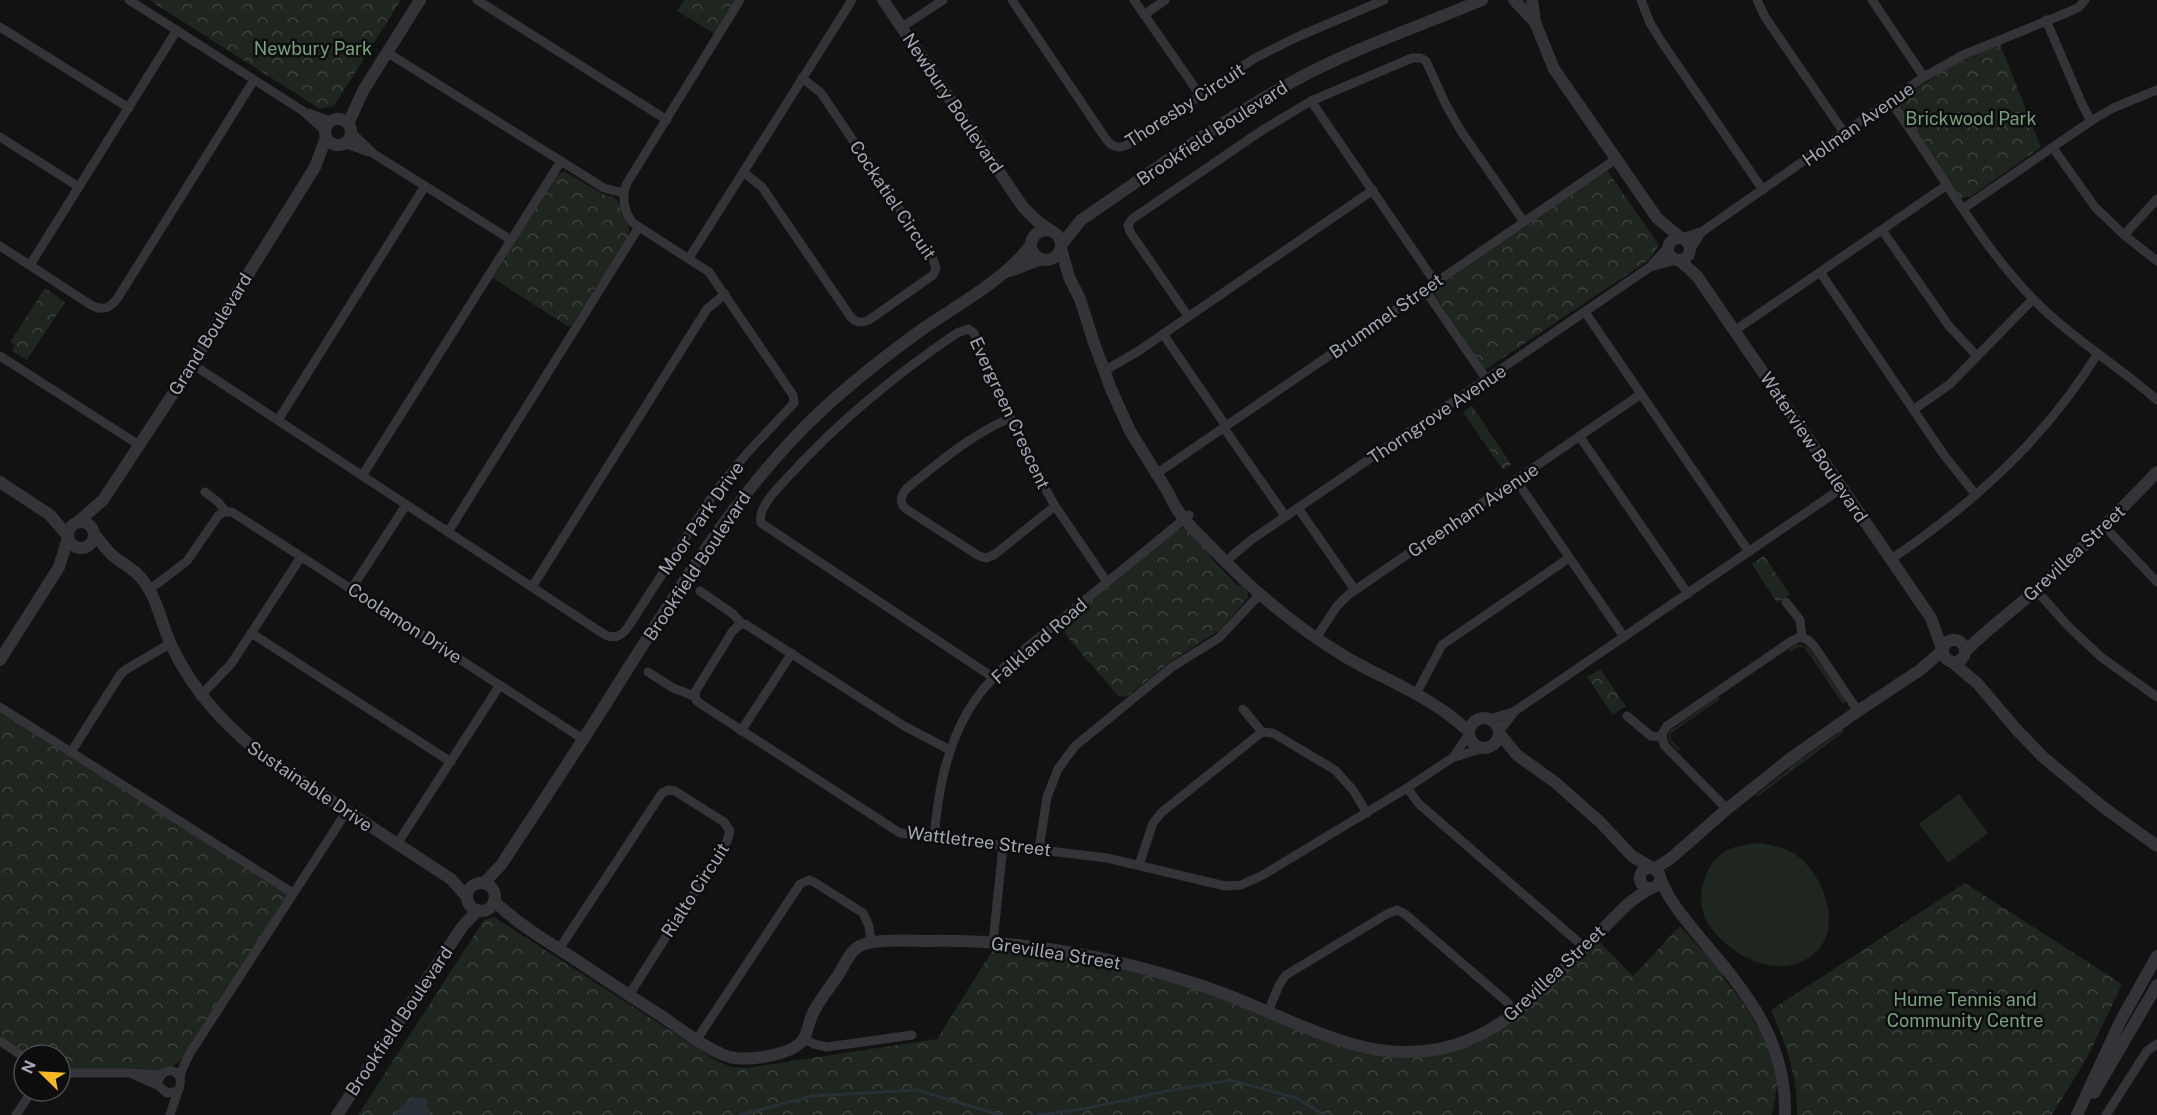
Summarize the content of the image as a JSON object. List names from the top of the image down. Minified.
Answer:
{"streets":{"street":["Newbury Boulevard","Thoresby Circuit","Holman Avenue","Brookfield Boulevard","Cockatiel Circuit","Brummel Street","Grand Boulevard","Evergreen Crescent","Thorngrove Avenue","Waterview Boulevard","Greenham Avenue","Moor Park Drive","Grevillea Street","Coolamon Drive","Falkland Road","Sustainable Drive","Wattletree Street","Rialto Circuit"]},"crossings":[["Newbury Boulevard","Brookfield Boulevard"],["Holman Avenue","Thorngrove Avenue"],["Holman Avenue","Waterview Boulevard"],["Brookfield Boulevard","Coolamon Drive"],["Brookfield Boulevard","Sustainable Drive"],["Grand Boulevard","Moor Park Drive"],["Grand Boulevard","Sustainable Drive"],["Evergreen Crescent","Falkland Road"],["Thorngrove Avenue","Waterview Boulevard"],["Waterview Boulevard","Grevillea Street"],["Falkland Road","Wattletree Street"]],"parks":["Newbury Park","Brickwood Park","Hume Tennis and Community Centre"],"north":"top left"}
